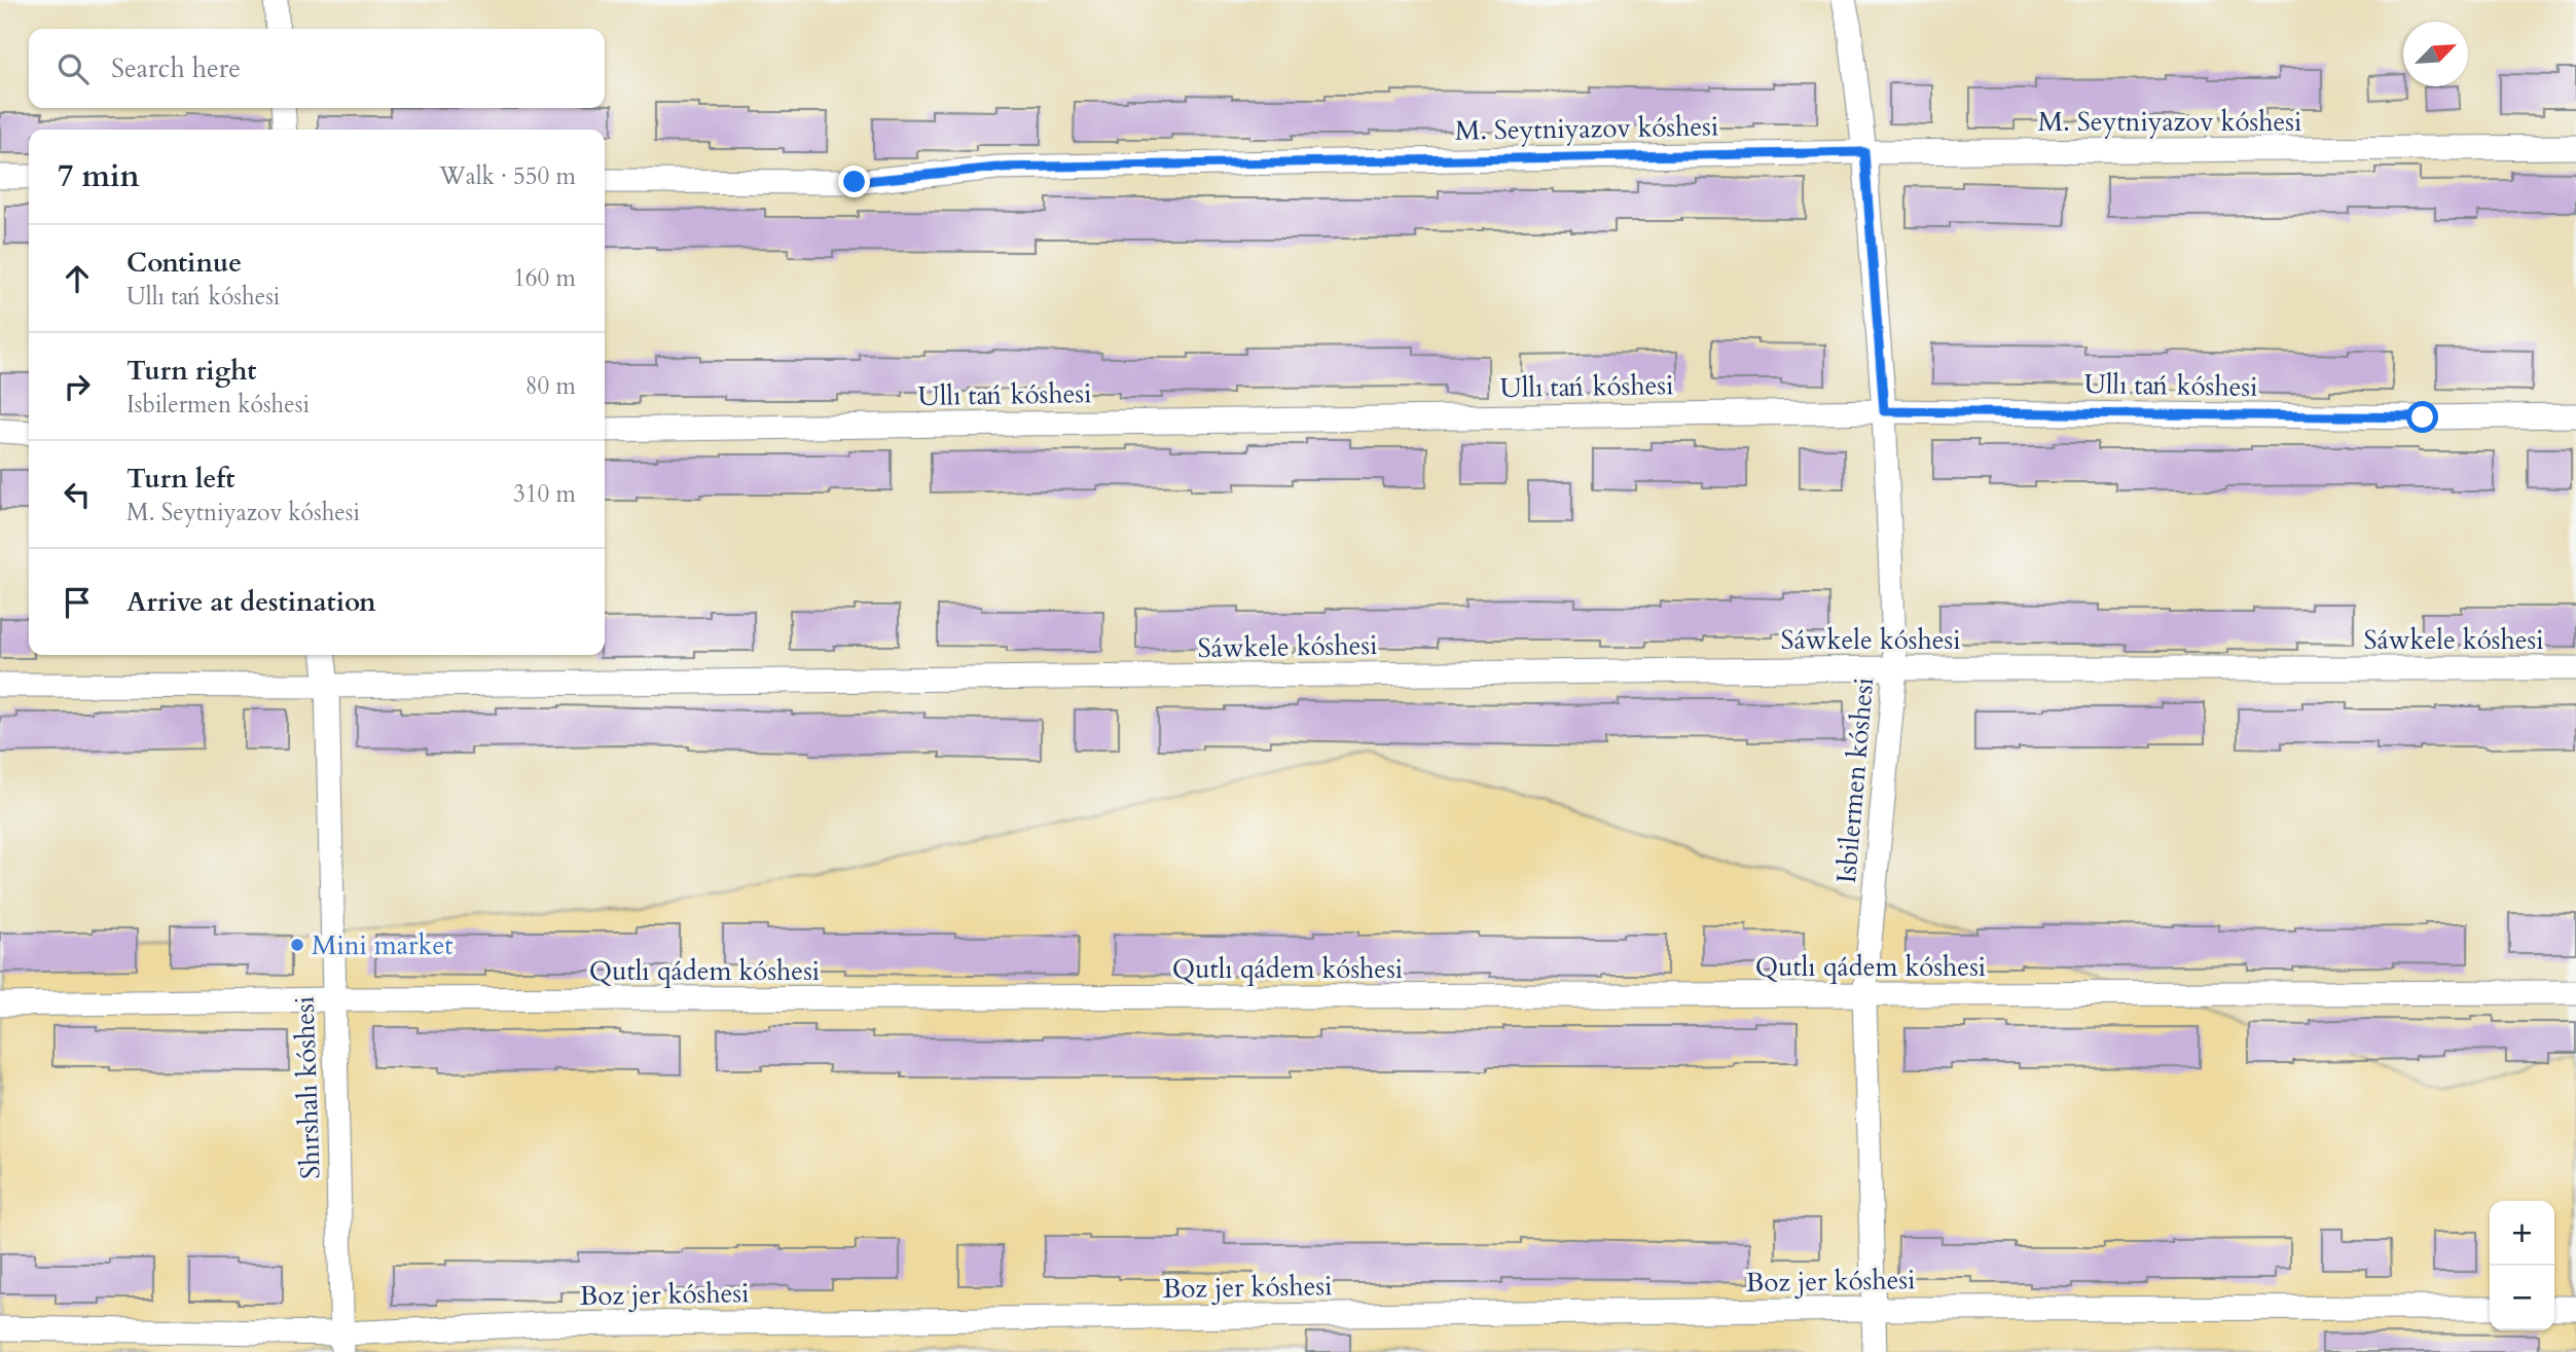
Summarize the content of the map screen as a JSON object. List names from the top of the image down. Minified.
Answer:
{"streets":{"street":["M. Seytniyazov kóshesi","Ullı tań kóshesi","Sáwkele kóshesi","Isbilermen kóshesi","Qutlı qádem kóshesi","Shırshalı kóshesi","Boz jer kóshesi"]},"crossings":[["M. Seytniyazov kóshesi","Isbilermen kóshesi"],["Ullı tań kóshesi","Isbilermen kóshesi"],["Sáwkele kóshesi","Isbilermen kóshesi"],["Sáwkele kóshesi","Shırshalı kóshesi"],["Isbilermen kóshesi","Qutlı qádem kóshesi"],["Isbilermen kóshesi","Boz jer kóshesi"],["Qutlı qádem kóshesi","Shırshalı kóshesi"],["Shırshalı kóshesi","Boz jer kóshesi"]],"places":["Mini market"],"north":"top right","page":{"search":"Search here","heading":["7 min","Walk · 550 m"],"list":[["Continue","Ullı tań kóshesi","160 m"],["Turn right","Isbilermen kóshesi","80 m"],["Turn left","M. Seytniyazov kóshesi","310 m"],"Arrive at destination"],"map_buttons":["+","−"]}}
